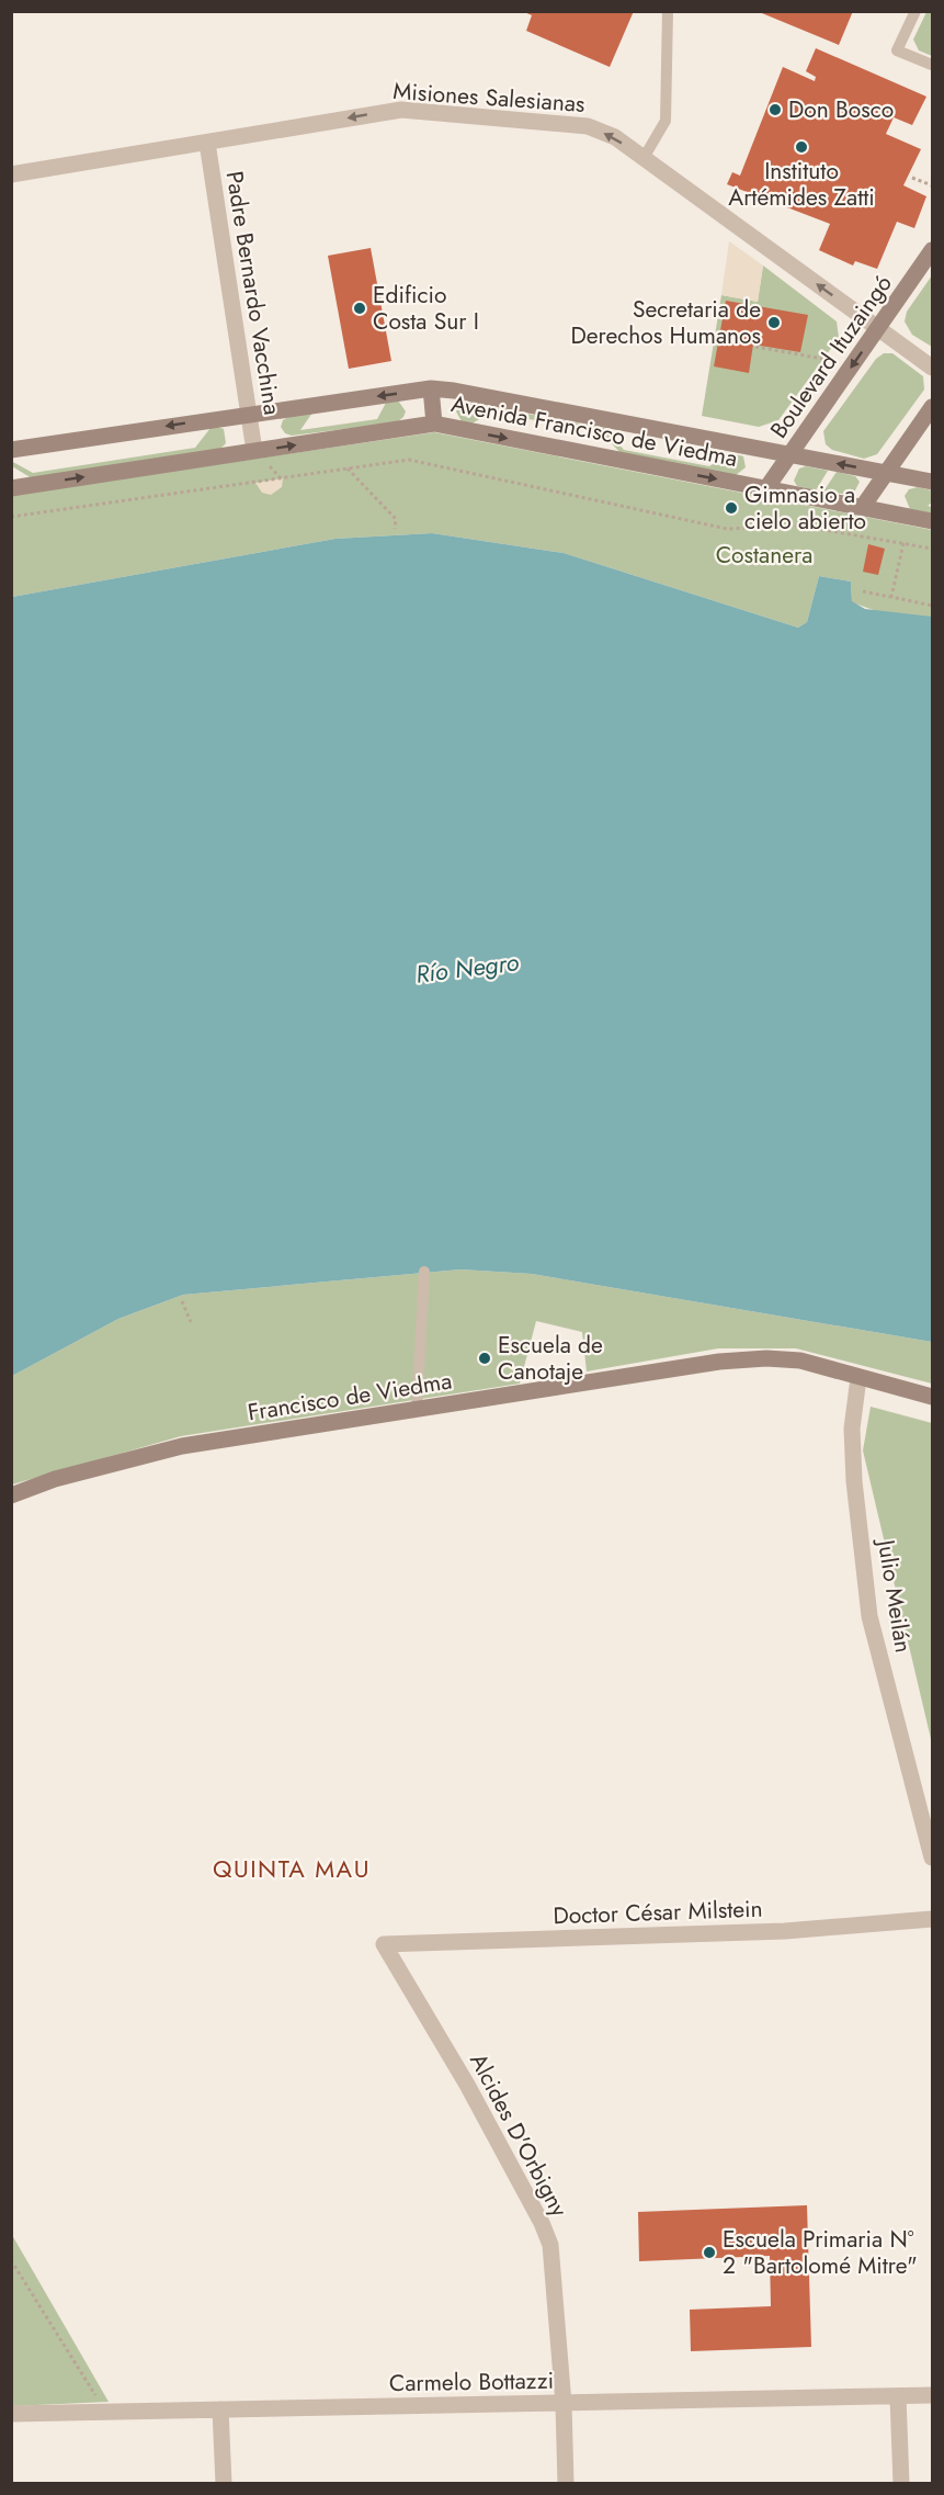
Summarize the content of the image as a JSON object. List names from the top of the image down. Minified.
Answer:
{"streets":{"main road":["Boulevard Ituzaingó","Avenida Francisco de Viedma","Francisco de Viedma"],"street":["Misiones Salesianas","Padre Bernardo Vacchina","Julio Meilán","Doctor César Milstein","Alcides D'Orbigny","Carmelo Bottazzi"]},"crossings":[["Misiones Salesianas","Padre Bernardo Vacchina"],["Misiones Salesianas","Boulevard Ituzaingó"],["Padre Bernardo Vacchina","Avenida Francisco de Viedma"],["Boulevard Ituzaingó","Avenida Francisco de Viedma"],["Francisco de Viedma","Julio Meilán"],["Doctor César Milstein","Alcides D'Orbigny"],["Alcides D'Orbigny","Carmelo Bottazzi"]],"one_way":["Misiones Salesianas"],"districts":["QUINTA MAU"],"water":["Río Negro"],"parks":["Costanera"],"places":["Don Bosco","Instituto Artémides Zatti","Edificio Costa Sur I","Secretaria de Derechos Humanos","Gimnasio a cielo abierto","Escuela de Canotaje","Escuela Primaria N° 2 \"Bartolomé Mitre\""]}
